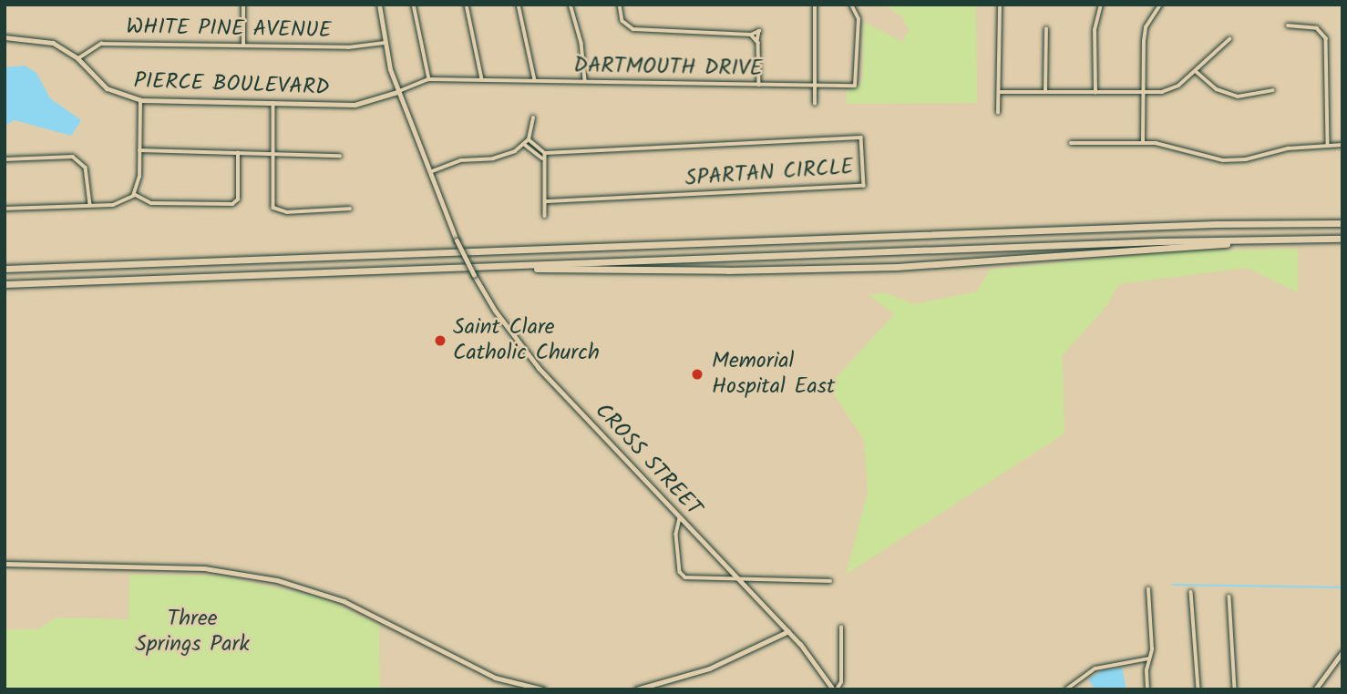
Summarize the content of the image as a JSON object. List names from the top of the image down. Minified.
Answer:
{"streets":{"main road":["PIERCE BOULEVARD","CROSS STREET"],"street":["WHITE PINE AVENUE","DARTMOUTH DRIVE","SPARTAN CIRCLE"]},"crossings":[["WHITE PINE AVENUE","PIERCE BOULEVARD"],["WHITE PINE AVENUE","CROSS STREET"],["DARTMOUTH DRIVE","PIERCE BOULEVARD"],["DARTMOUTH DRIVE","CROSS STREET"],["PIERCE BOULEVARD","CROSS STREET"]],"parks":["Three Springs Park"],"places":["Saint Clare Catholic Church","Memorial Hospital East"]}
